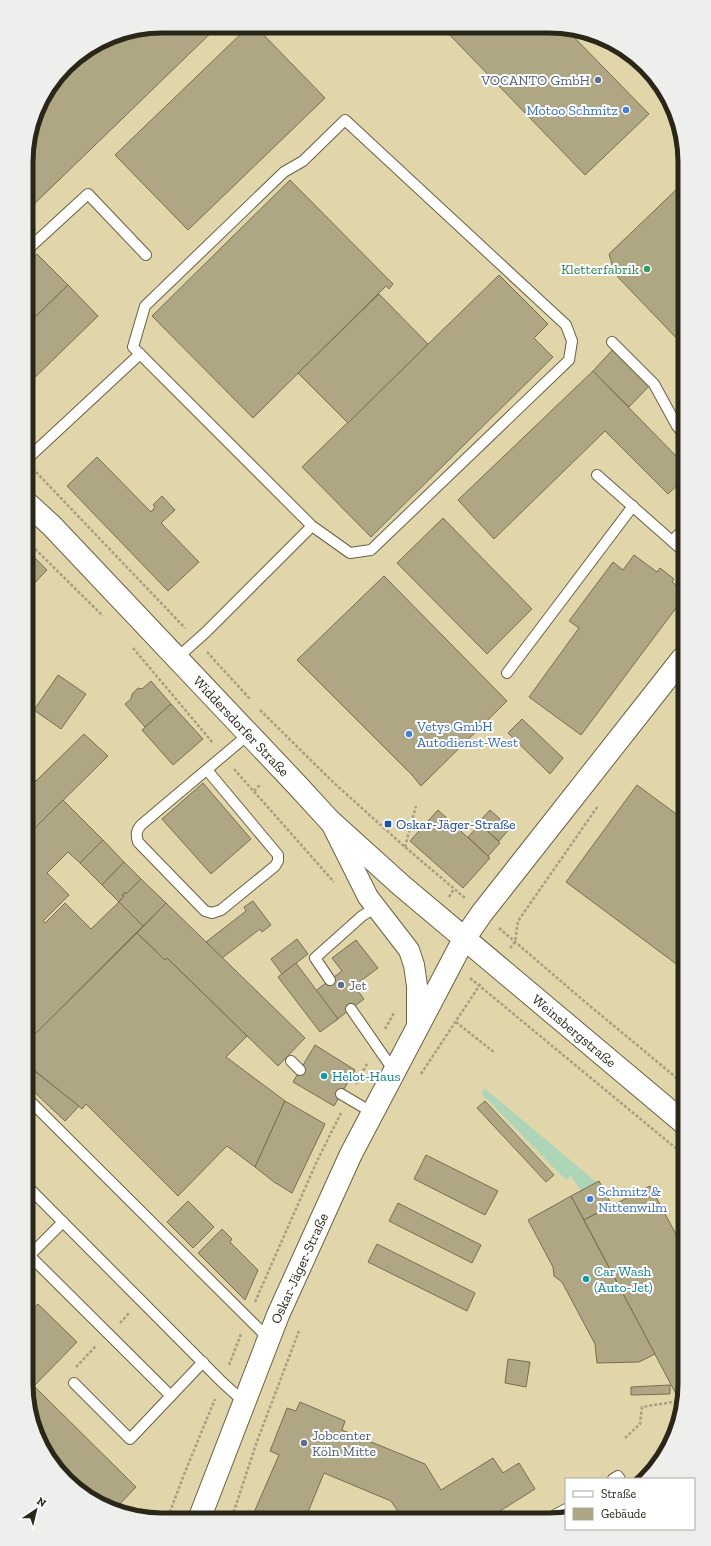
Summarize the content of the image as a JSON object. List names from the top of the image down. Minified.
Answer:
{"streets":{"street":["Widdersdorfer Straße","Weinsbergstraße","Oskar-Jäger-Straße"]},"crossings":[["Widdersdorfer Straße","Weinsbergstraße"],["Widdersdorfer Straße","Oskar-Jäger-Straße"],["Weinsbergstraße","Oskar-Jäger-Straße"]],"places":{"other":["VOCANTO GmbH","Motoo Schmitz","Kletterfabrik","Vetys GmbH Autodienst-West","Jet","Helot-Haus","Schmitz & Nittenwilm","Car Wash (Auto-Jet)","Jobcenter Köln Mitte"],"transit":["Oskar-Jäger-Straße"]},"legend":["Straße","Gebäude"],"north":"top right"}
